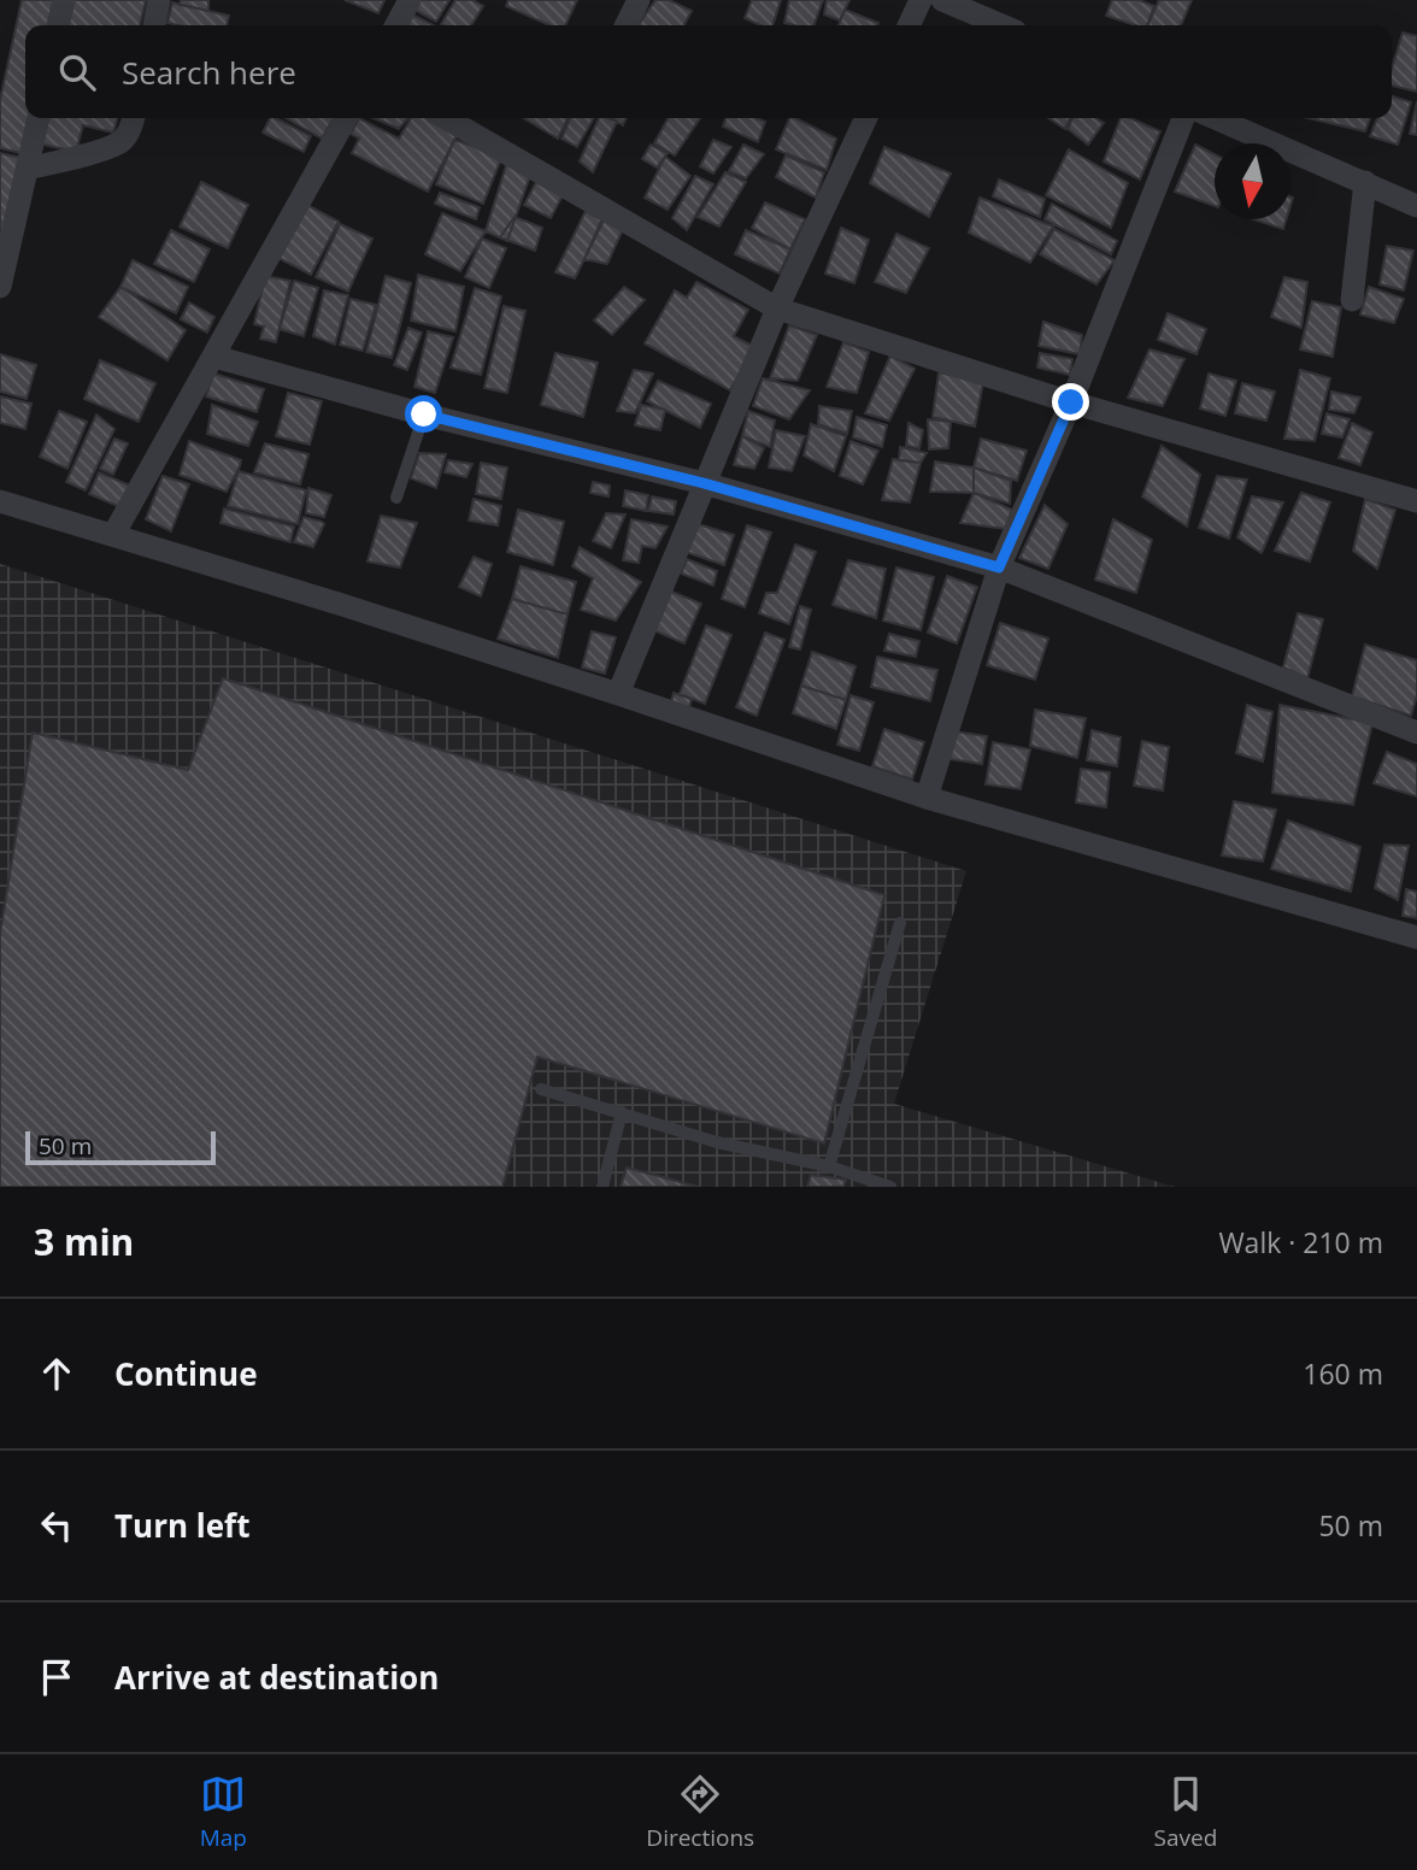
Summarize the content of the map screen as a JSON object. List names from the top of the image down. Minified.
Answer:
{"scale_bar":"50 m","north":"bottom","page":{"search":"Search here","scale":"50 m","heading":["3 min","Walk · 210 m"],"list":[["Continue","160 m"],["Turn left","50 m"],"Arrive at destination"],"nav":["Map","Directions","Saved"]}}
